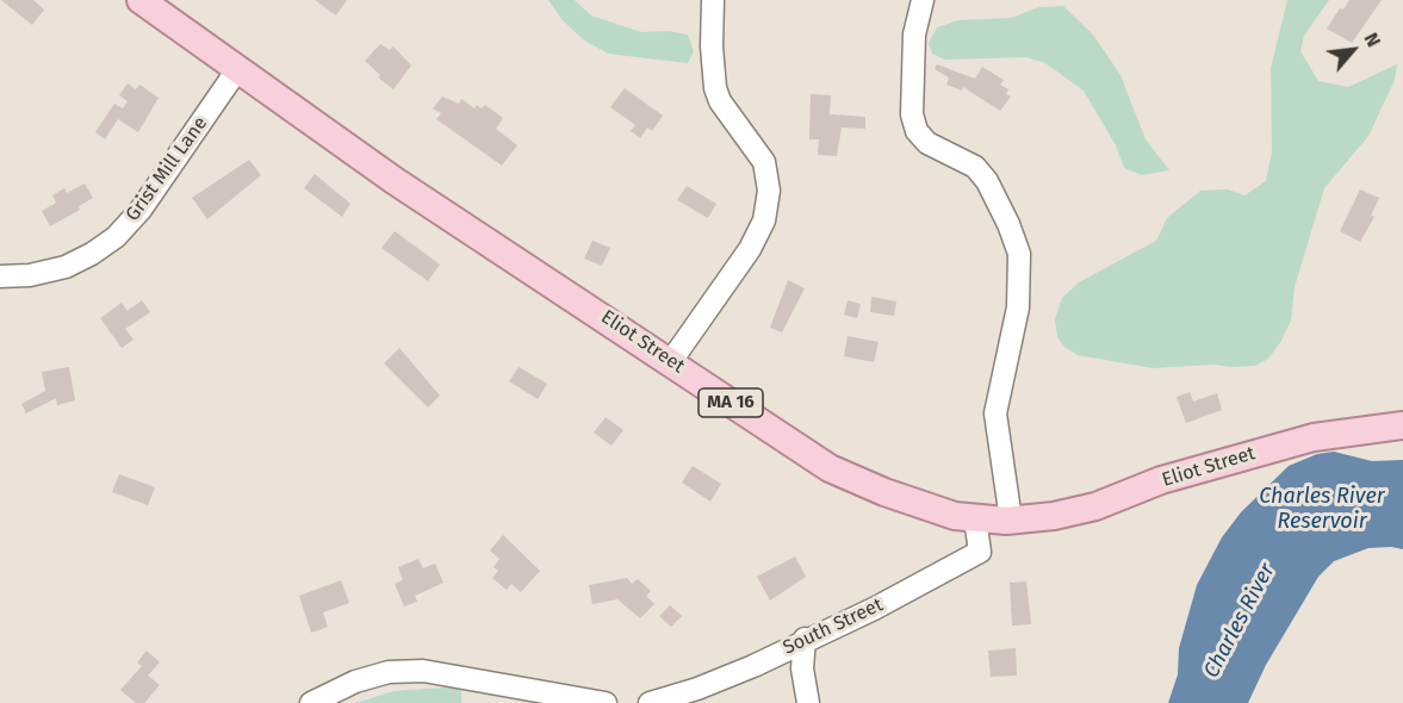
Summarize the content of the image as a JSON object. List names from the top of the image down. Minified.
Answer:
{"streets":{"main road":["Eliot Street","MA 16"],"street":["Grist Mill Lane","South Street"]},"crossings":[["Grist Mill Lane","Eliot Street"],["Eliot Street","South Street"]],"water":["Charles River Reservoir","Charles River"],"north":"top right"}
